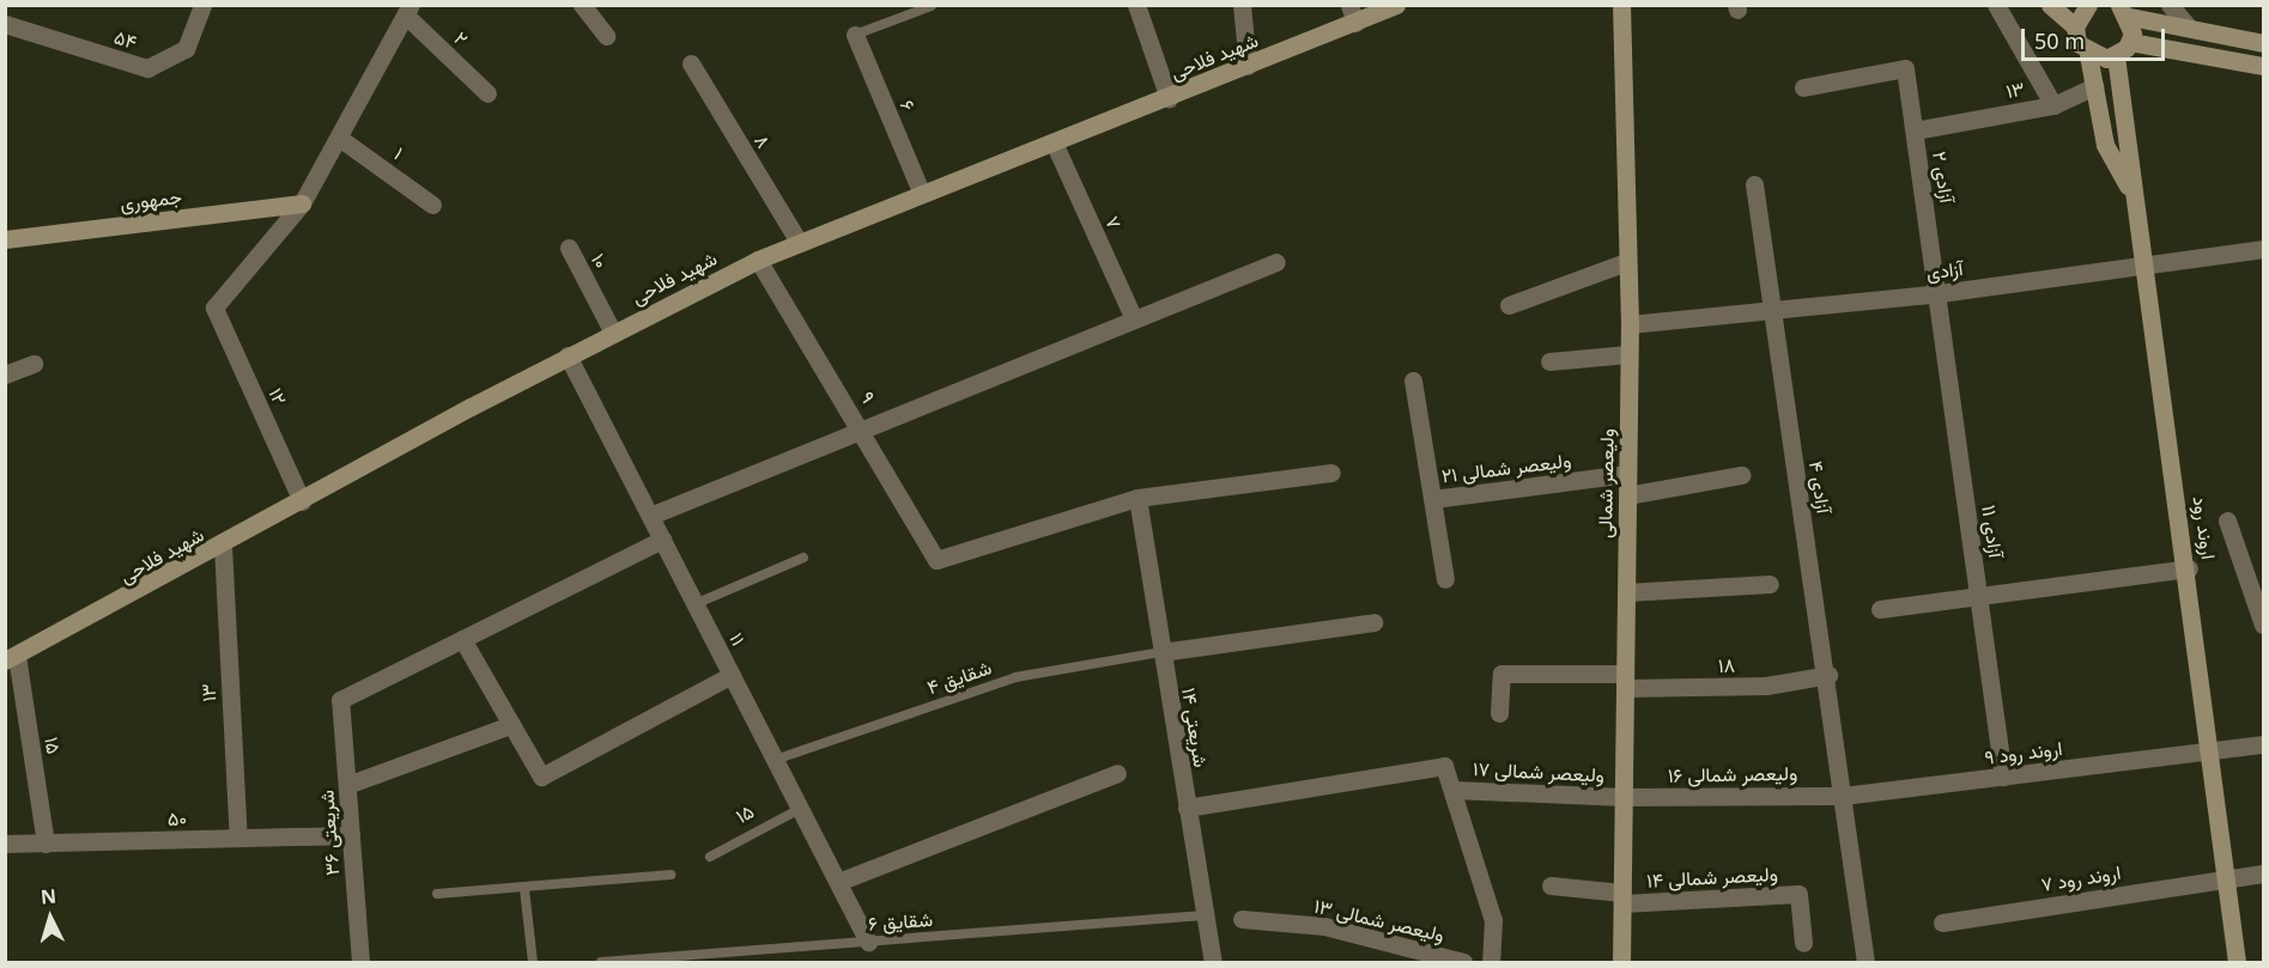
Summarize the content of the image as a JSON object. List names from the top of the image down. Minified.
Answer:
{"streets":{"street":["۲","۵۴","شهید فلاحی","۱۳","۶","۸","۱","آزادی ۲","جمهوری","۷","۱۰","آزادی","۱۲","۹","ولیعصر شمالی ۲۱","ولیعصر شمالی","آزادی ۴","اروند رود","آزادی ۱۱","۱۱","۱۸","شریعتی ۱۴","۱۵","اروند رود ۹","ولیعصر شمالی ۱۷","ولیعصر شمالی ۱۶","۵۰","شریعتی ۳۶","ولیعصر شمالی ۱۴","اروند رود ۷","ولیعصر شمالی ۱۳"],"lane":["شقایق ۴","شقایق ۶"]},"crossings":[["شهید فلاحی","۱۳"],["شهید فلاحی","۶"],["شهید فلاحی","۸"],["شهید فلاحی","۷"],["شهید فلاحی","۱۰"],["شهید فلاحی","۱۲"],["شهید فلاحی","۹"],["شهید فلاحی","۱۱"],["شهید فلاحی","۱۵"],["۱۳","آزادی ۲"],["۱۳","۵۰"],["آزادی ۲","آزادی"],["آزادی ۲","آزادی ۱۱"],["جمهوری","۱۲"],["آزادی","ولیعصر شمالی"],["آزادی","آزادی ۴"],["آزادی","اروند رود"],["آزادی","آزادی ۱۱"],["۹","شریعتی ۱۴"],["ولیعصر شمالی ۲۱","ولیعصر شمالی"],["ولیعصر شمالی","۱۸"],["ولیعصر شمالی","ولیعصر شمالی ۱۷"],["ولیعصر شمالی","ولیعصر شمالی ۱۶"],["ولیعصر شمالی","ولیعصر شمالی ۱۴"],["آزادی ۴","۱۸"],["آزادی ۴","اروند رود ۹"],["آزادی ۴","ولیعصر شمالی ۱۶"],["اروند رود","اروند رود ۹"],["اروند رود","اروند رود ۷"],["آزادی ۱۱","اروند رود ۹"],["۱۱","شقایق ۴"],["۱۱","۱۵"],["۱۱","شقایق ۶"],["شقایق ۴","شریعتی ۱۴"],["شریعتی ۱۴","شقایق ۶"],["۱۵","۵۰"],["اروند رود ۹","ولیعصر شمالی ۱۶"],["ولیعصر شمالی ۱۷","ولیعصر شمالی ۱۶"],["۵۰","شریعتی ۳۶"]],"scale_bar":"50 m","north":"top"}
